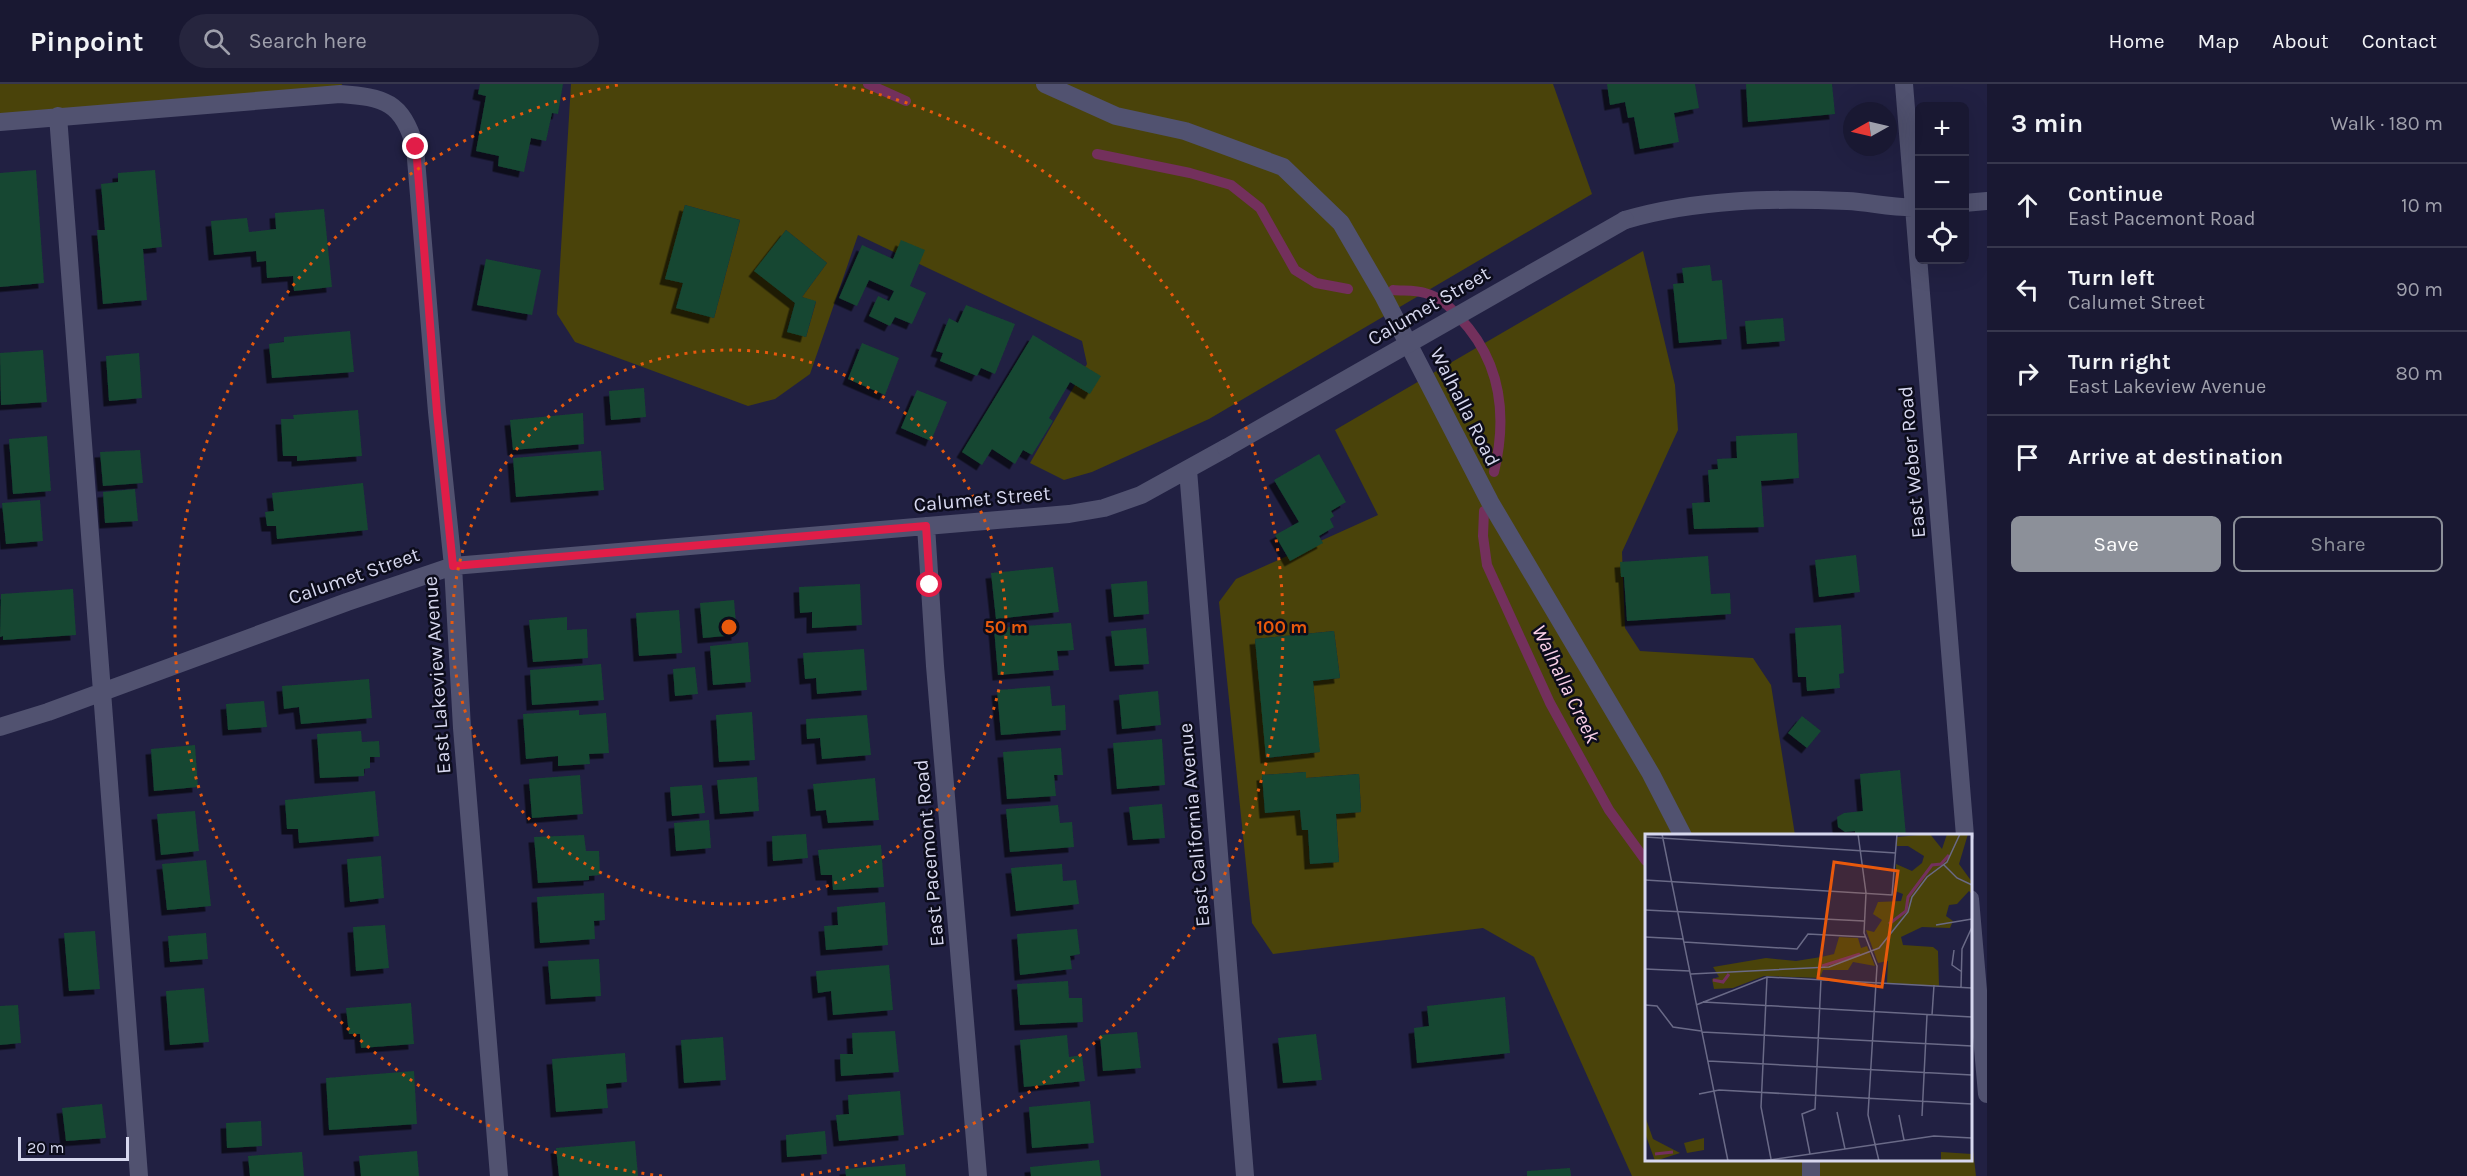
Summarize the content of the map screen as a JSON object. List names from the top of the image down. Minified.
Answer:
{"streets":{"street":["Calumet Street","Walhalla Road","East Weber Road","East Lakeview Avenue","East California Avenue","East Pacemont Road"]},"crossings":[["Calumet Street","East Lakeview Avenue"],["Calumet Street","East California Avenue"],["Calumet Street","East Pacemont Road"]],"water":["Walhalla Creek"],"scale_bar":"20 m","north":"left","page":{"header":"Pinpoint","search":"Search here","nav":["Home","Map","About","Contact"],"heading":["3 min","Walk · 180 m"],"map_buttons":["+","−"],"list":[["Continue","East Pacemont Road","10 m"],["Turn left","Calumet Street","90 m"],["Turn right","East Lakeview Avenue","80 m"],"Arrive at destination"],"buttons":["Save","Share"],"scale":"20 m"},"rings":["50 m","100 m"]}
